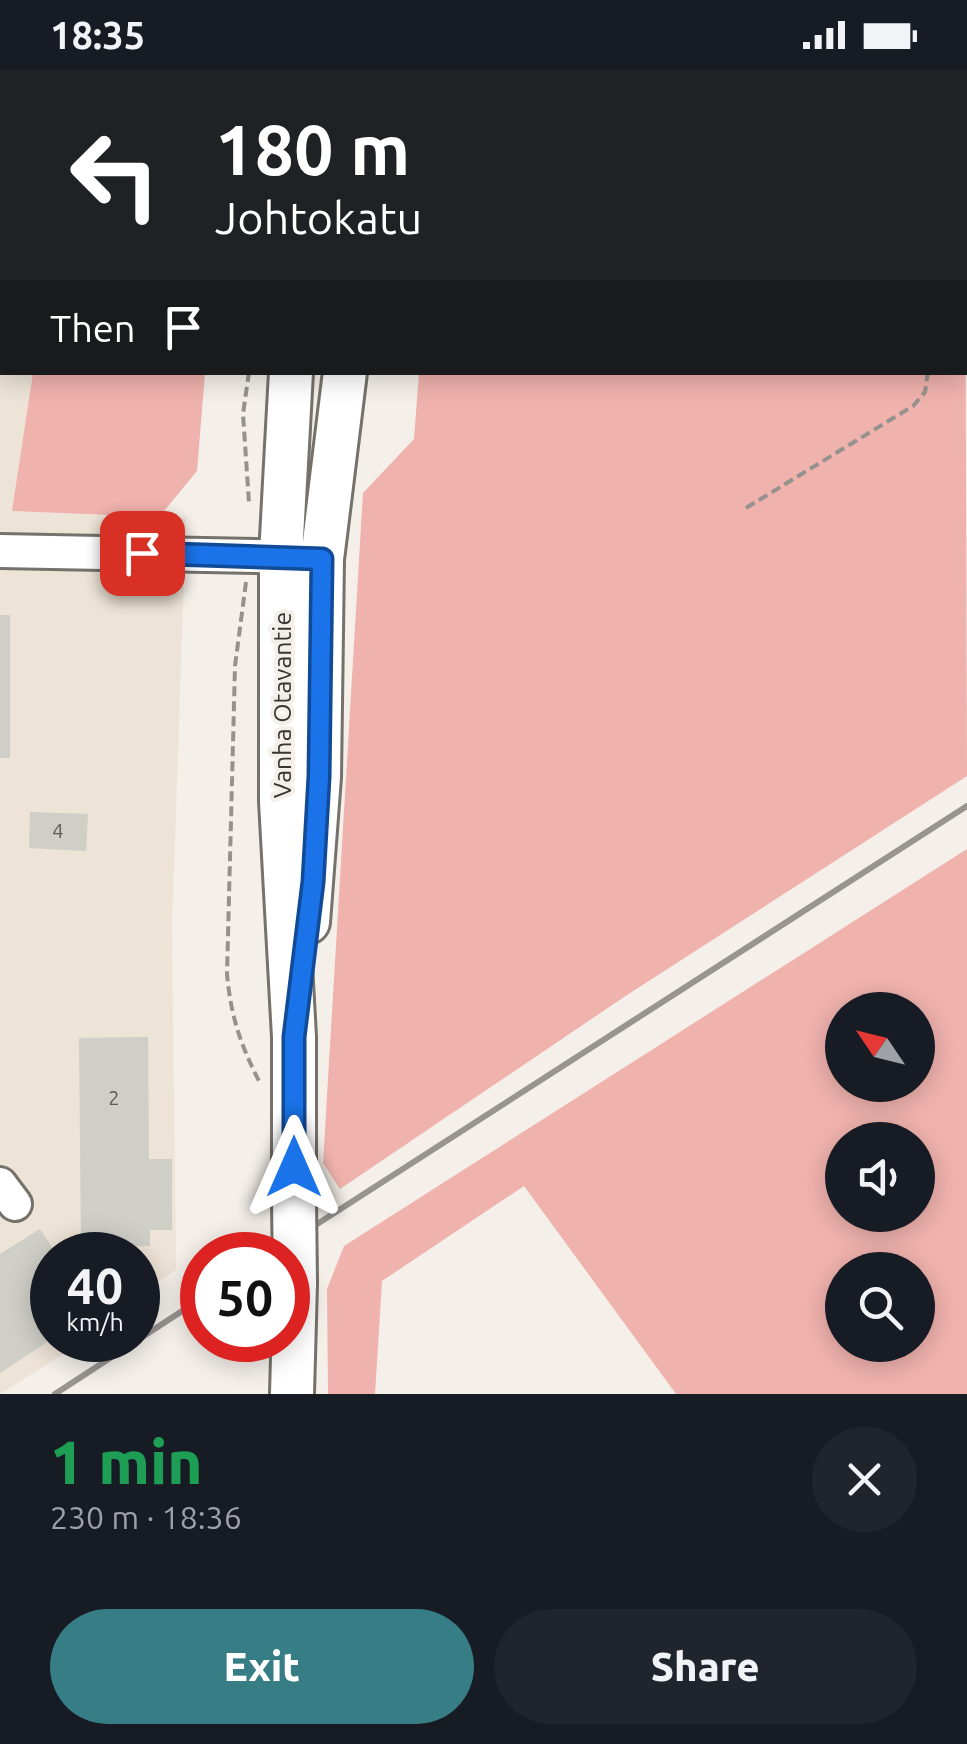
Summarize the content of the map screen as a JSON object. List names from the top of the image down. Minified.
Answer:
{"streets":{"main road":["Vanha Otavantie"]},"house_numbers":["4","2"],"north":"top left","page":{"status":"18:35","turn":["180 m","Johtokatu"],"then":"Then","speed":"40 km/h","limit":"50","heading":["1 min","230 m · 18:36"],"buttons":["Exit","Share"]}}
